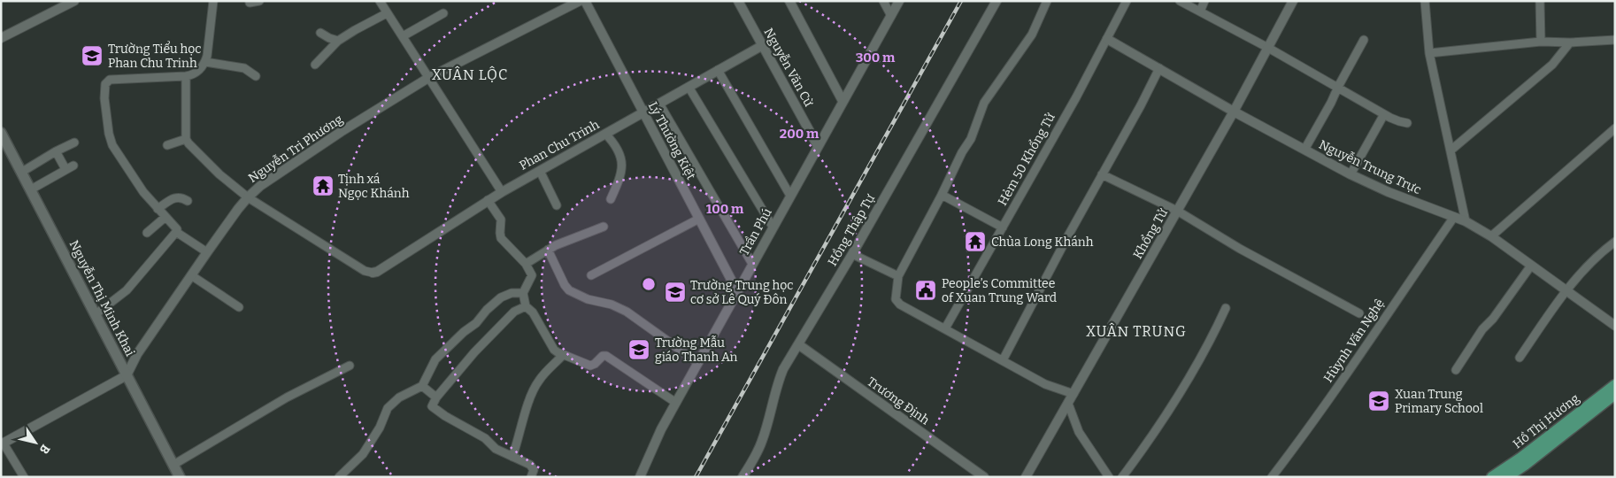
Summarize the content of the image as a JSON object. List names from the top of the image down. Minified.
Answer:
{"streets":{"main road":["Nguyễn Thị Minh Khai","Hồ Thị Hương"],"street":["Nguyễn Văn Cừ","Lý Thường Kiệt","Phan Chu Trinh","Nguyễn Tri Phương","Hẻm 50 Khổng Tử","Nguyễn Trung Trực","Hồng Thập Tự","Trần Phú","Khổng Tử","Hùynh Văn Nghệ","Trương Định"]},"crossings":[["Nguyễn Văn Cừ","Phan Chu Trinh"],["Nguyễn Văn Cừ","Trần Phú"],["Lý Thường Kiệt","Phan Chu Trinh"],["Lý Thường Kiệt","Trần Phú"],["Nguyễn Tri Phương","Nguyễn Thị Minh Khai"],["Hẻm 50 Khổng Tử","Nguyễn Trung Trực"],["Nguyễn Trung Trực","Khổng Tử"],["Nguyễn Trung Trực","Hùynh Văn Nghệ"],["Hồng Thập Tự","Trương Định"]],"districts":["XUÂN LỘC","XUÂN TRUNG"],"places":{"school or university":["Trường Tiểu học Phan Chu Trinh","Trường Trung học cơ sở Lê Quý Đôn","Trường Mẫu giáo Thanh An","Xuan Trung Primary School"],"temple":["Tịnh xá Ngọc Khánh","Chùa Long Khánh"],"public building":["People’s Committee of Xuan Trung Ward"]},"north":"bottom right","rings":["300 m","200 m","100 m"]}
